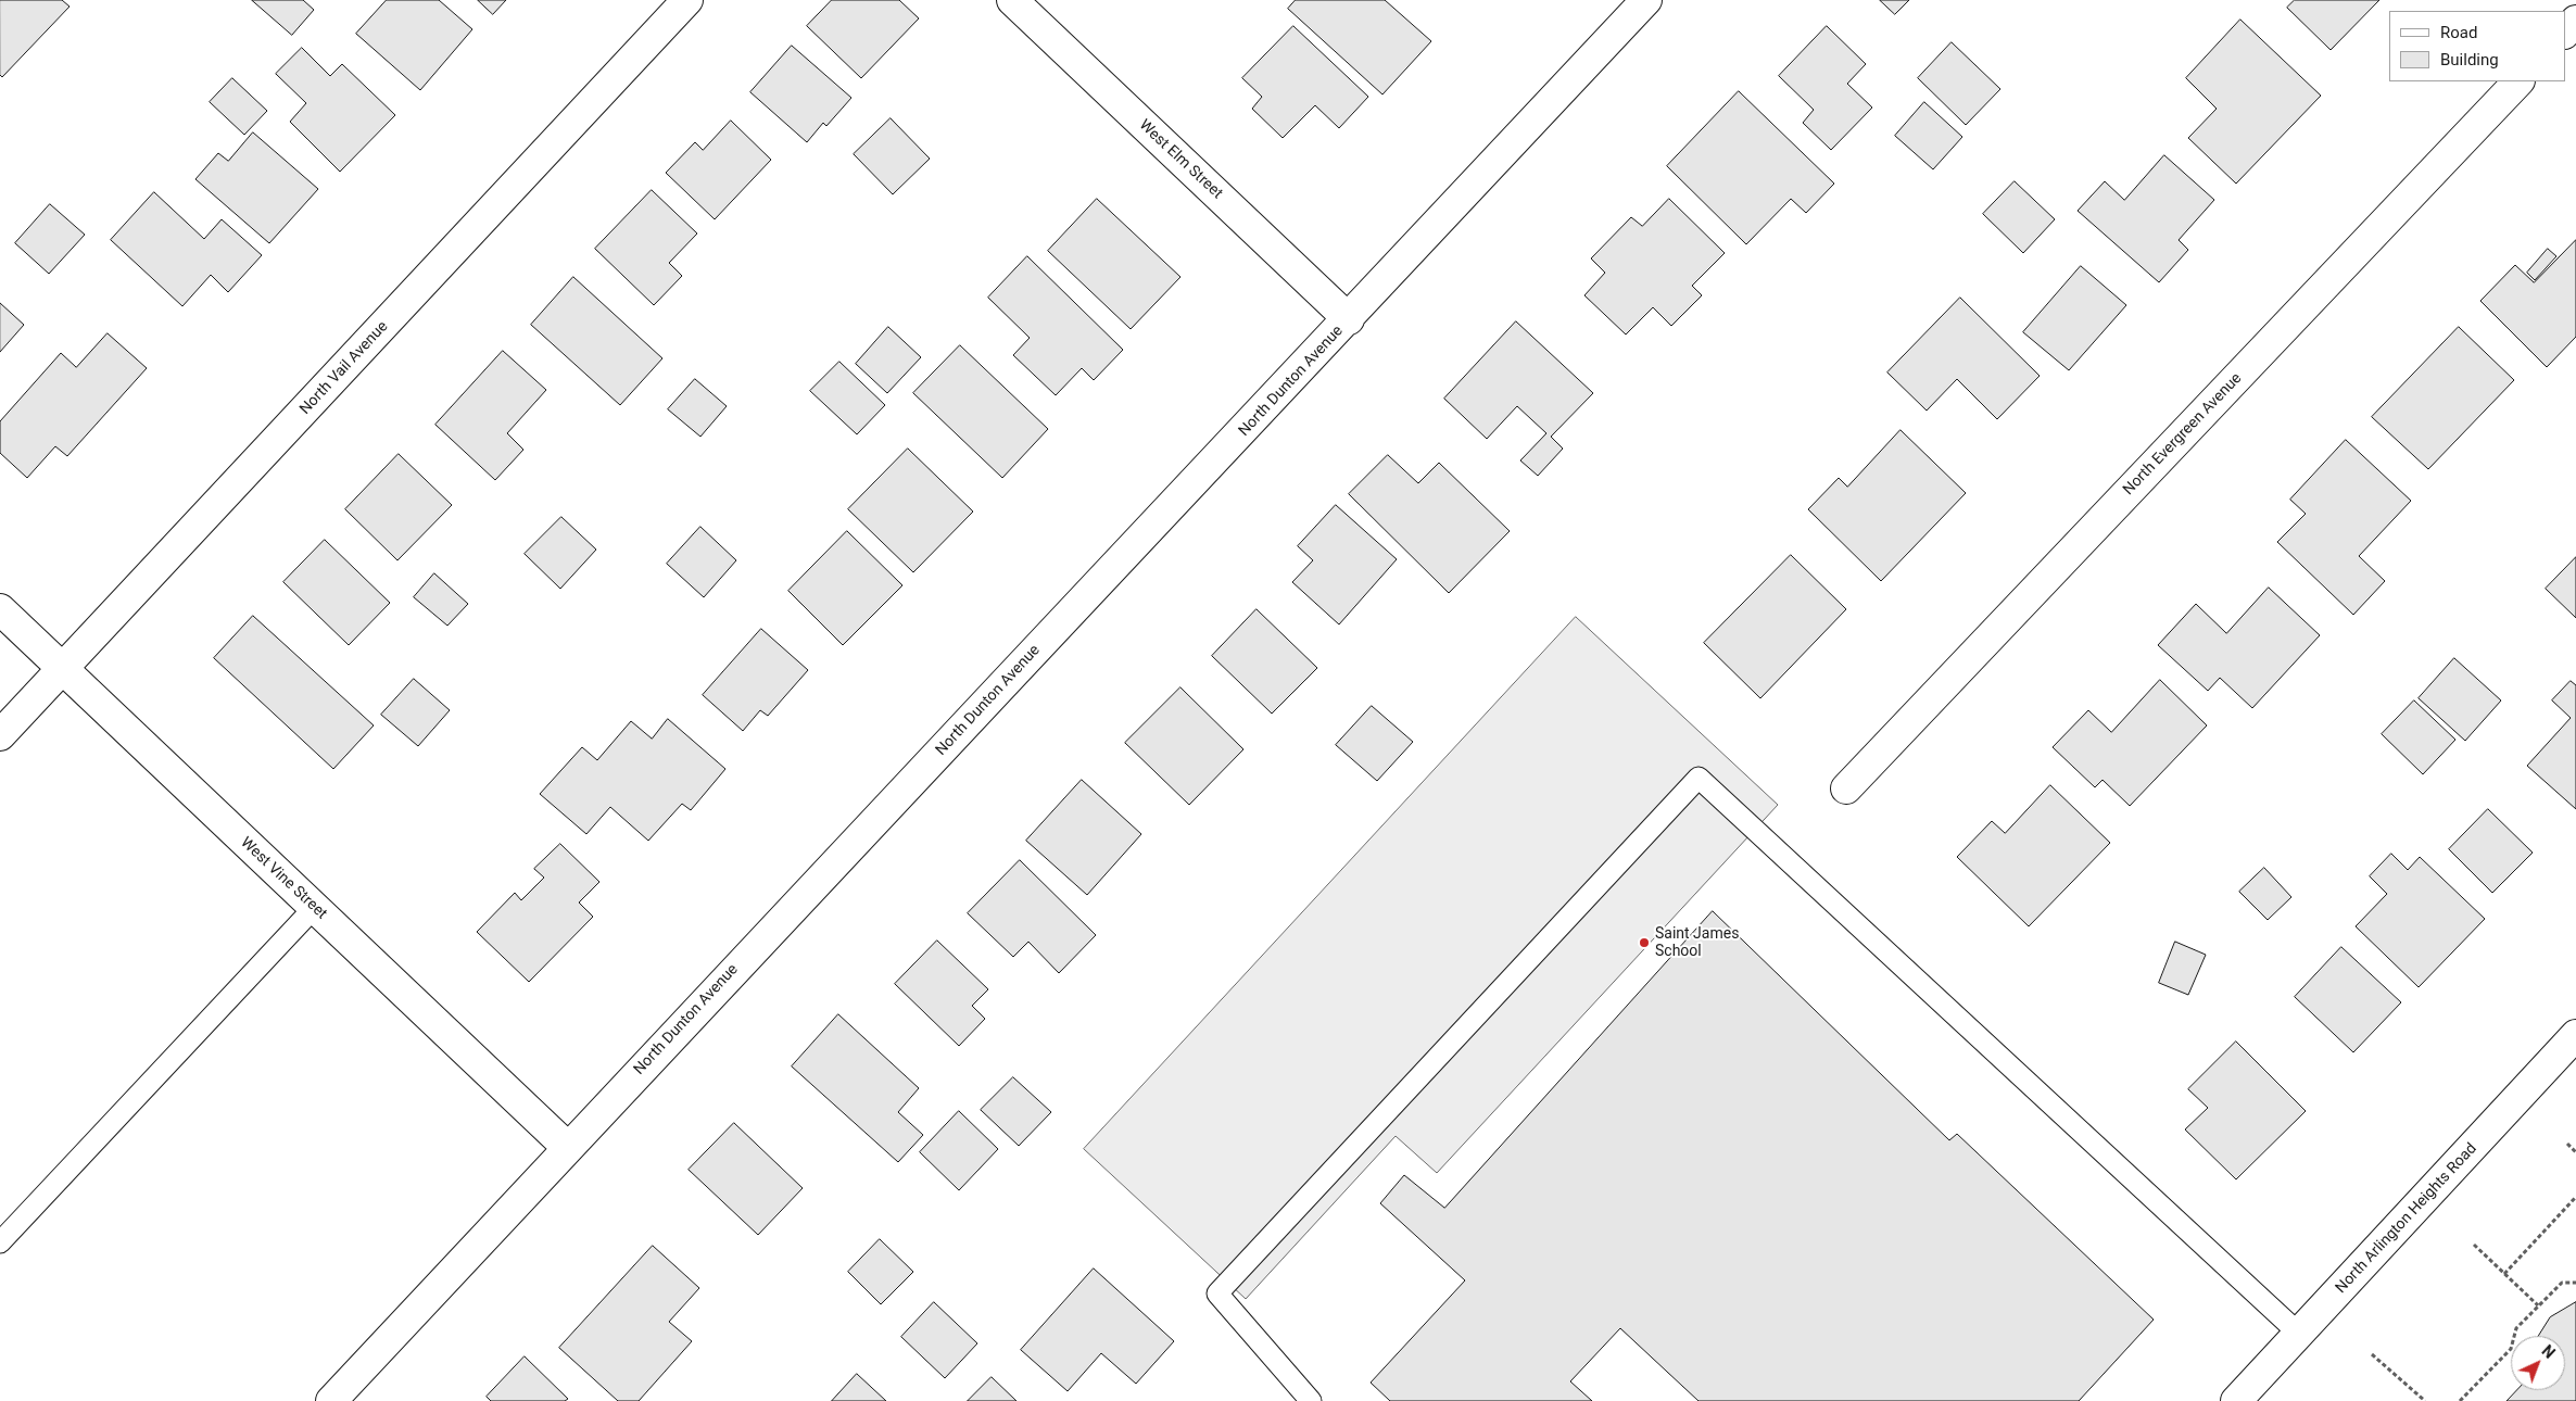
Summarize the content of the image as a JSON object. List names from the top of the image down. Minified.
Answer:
{"streets":{"street":["West Elm Street","North Vail Avenue","North Dunton Avenue","North Evergreen Avenue","West Vine Street","North Arlington Heights Road"]},"crossings":[["West Elm Street","North Dunton Avenue"],["North Vail Avenue","West Vine Street"],["North Dunton Avenue","West Vine Street"]],"places":["Saint James School"],"legend":["Road","Building"],"north":"top right"}
